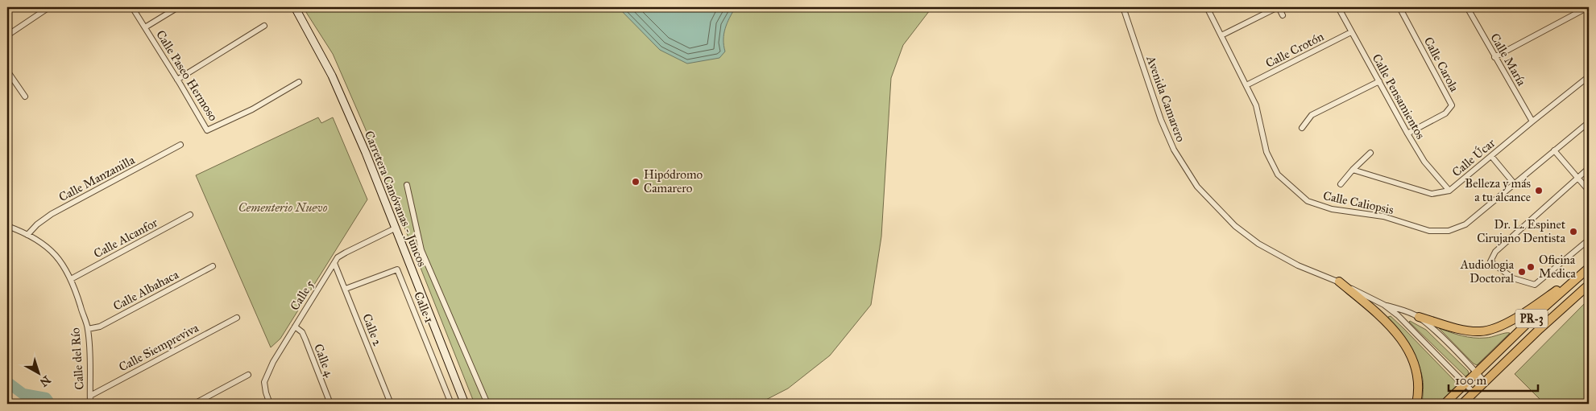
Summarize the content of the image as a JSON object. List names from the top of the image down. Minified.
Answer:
{"streets":{"main road":["Carretera Canóvanas - Juncos","PR-3"],"street":["Calle Crotón","Calle María","Calle Carola","Calle Paseo Hermoso","Calle Pensamientos","Avenida Camarero","Calle Úcar","Calle Manzanilla","Calle Caliopsis","Calle Alcanfor","Calle Albahaca","Calle 5","Calle 1","Calle 2","Calle Siempreviva","Calle del Río","Calle 4"]},"crossings":[["Calle Crotón","Calle Pensamientos"],["Calle Crotón","Calle Caliopsis"],["Calle María","Calle Úcar"],["Calle Carola","Calle Pensamientos"],["Calle Pensamientos","Calle Úcar"],["Avenida Camarero","PR-3"],["Calle Manzanilla","Calle del Río"],["Carretera Canóvanas - Juncos","Calle 5"],["Calle Alcanfor","Calle del Río"],["Calle Albahaca","Calle del Río"],["Calle 5","Calle 2"],["Calle 5","Calle 4"],["Calle 1","Calle 2"],["Calle Siempreviva","Calle del Río"]],"parks":["Cementerio Nuevo"],"places":["Hipódromo Camarero","Belleza y más a tu alcance","Dr. L. Espinet Cirujano Dentista","Oficina Medica","Audiologia Doctoral"],"scale_bar":"100 m","north":"bottom right"}
